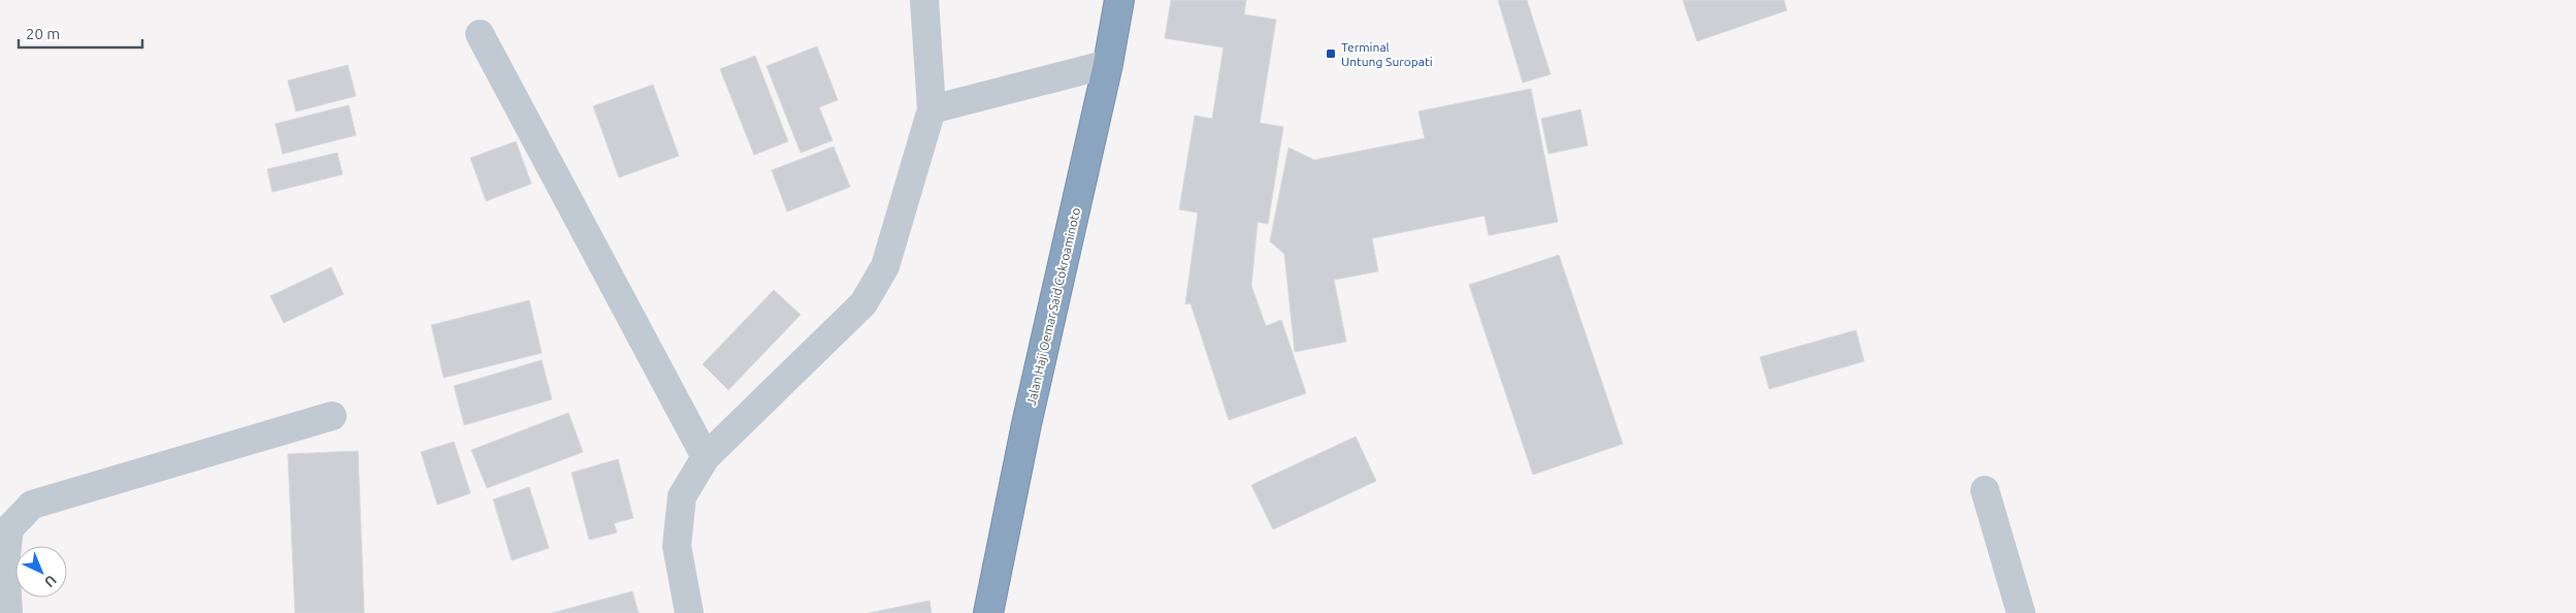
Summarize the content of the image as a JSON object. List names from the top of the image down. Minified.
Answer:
{"streets":{"highway":["Jalan Haji Oemar Said Cokroaminoto"]},"places":{"transit":["Terminal Untung Suropati"]},"scale_bar":"20 m","north":"bottom right"}
